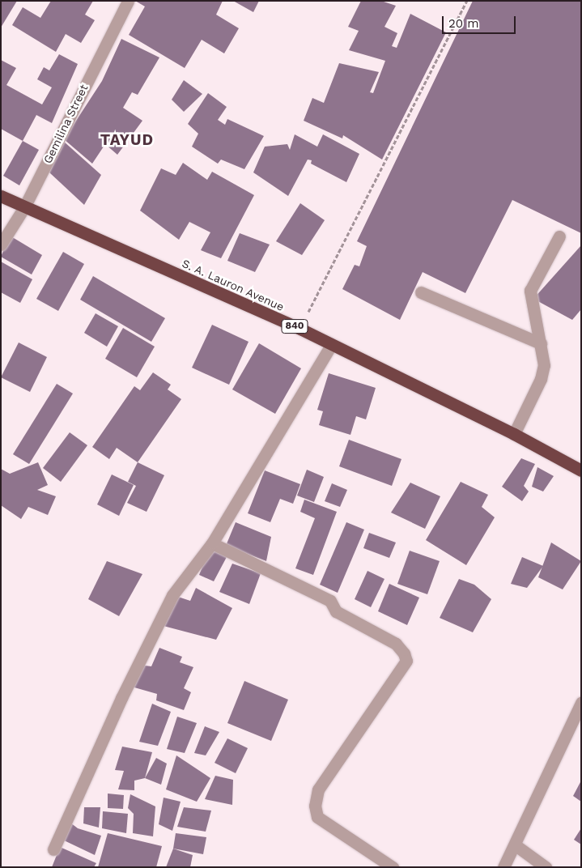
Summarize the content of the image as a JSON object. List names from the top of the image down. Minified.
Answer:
{"streets":{"highway":["S. A. Lauron Avenue","840"],"street":["Gemilina Street"]},"crossings":[["Gemilina Street","S. A. Lauron Avenue"]],"districts":["TAYUD"],"scale_bar":"20 m"}
